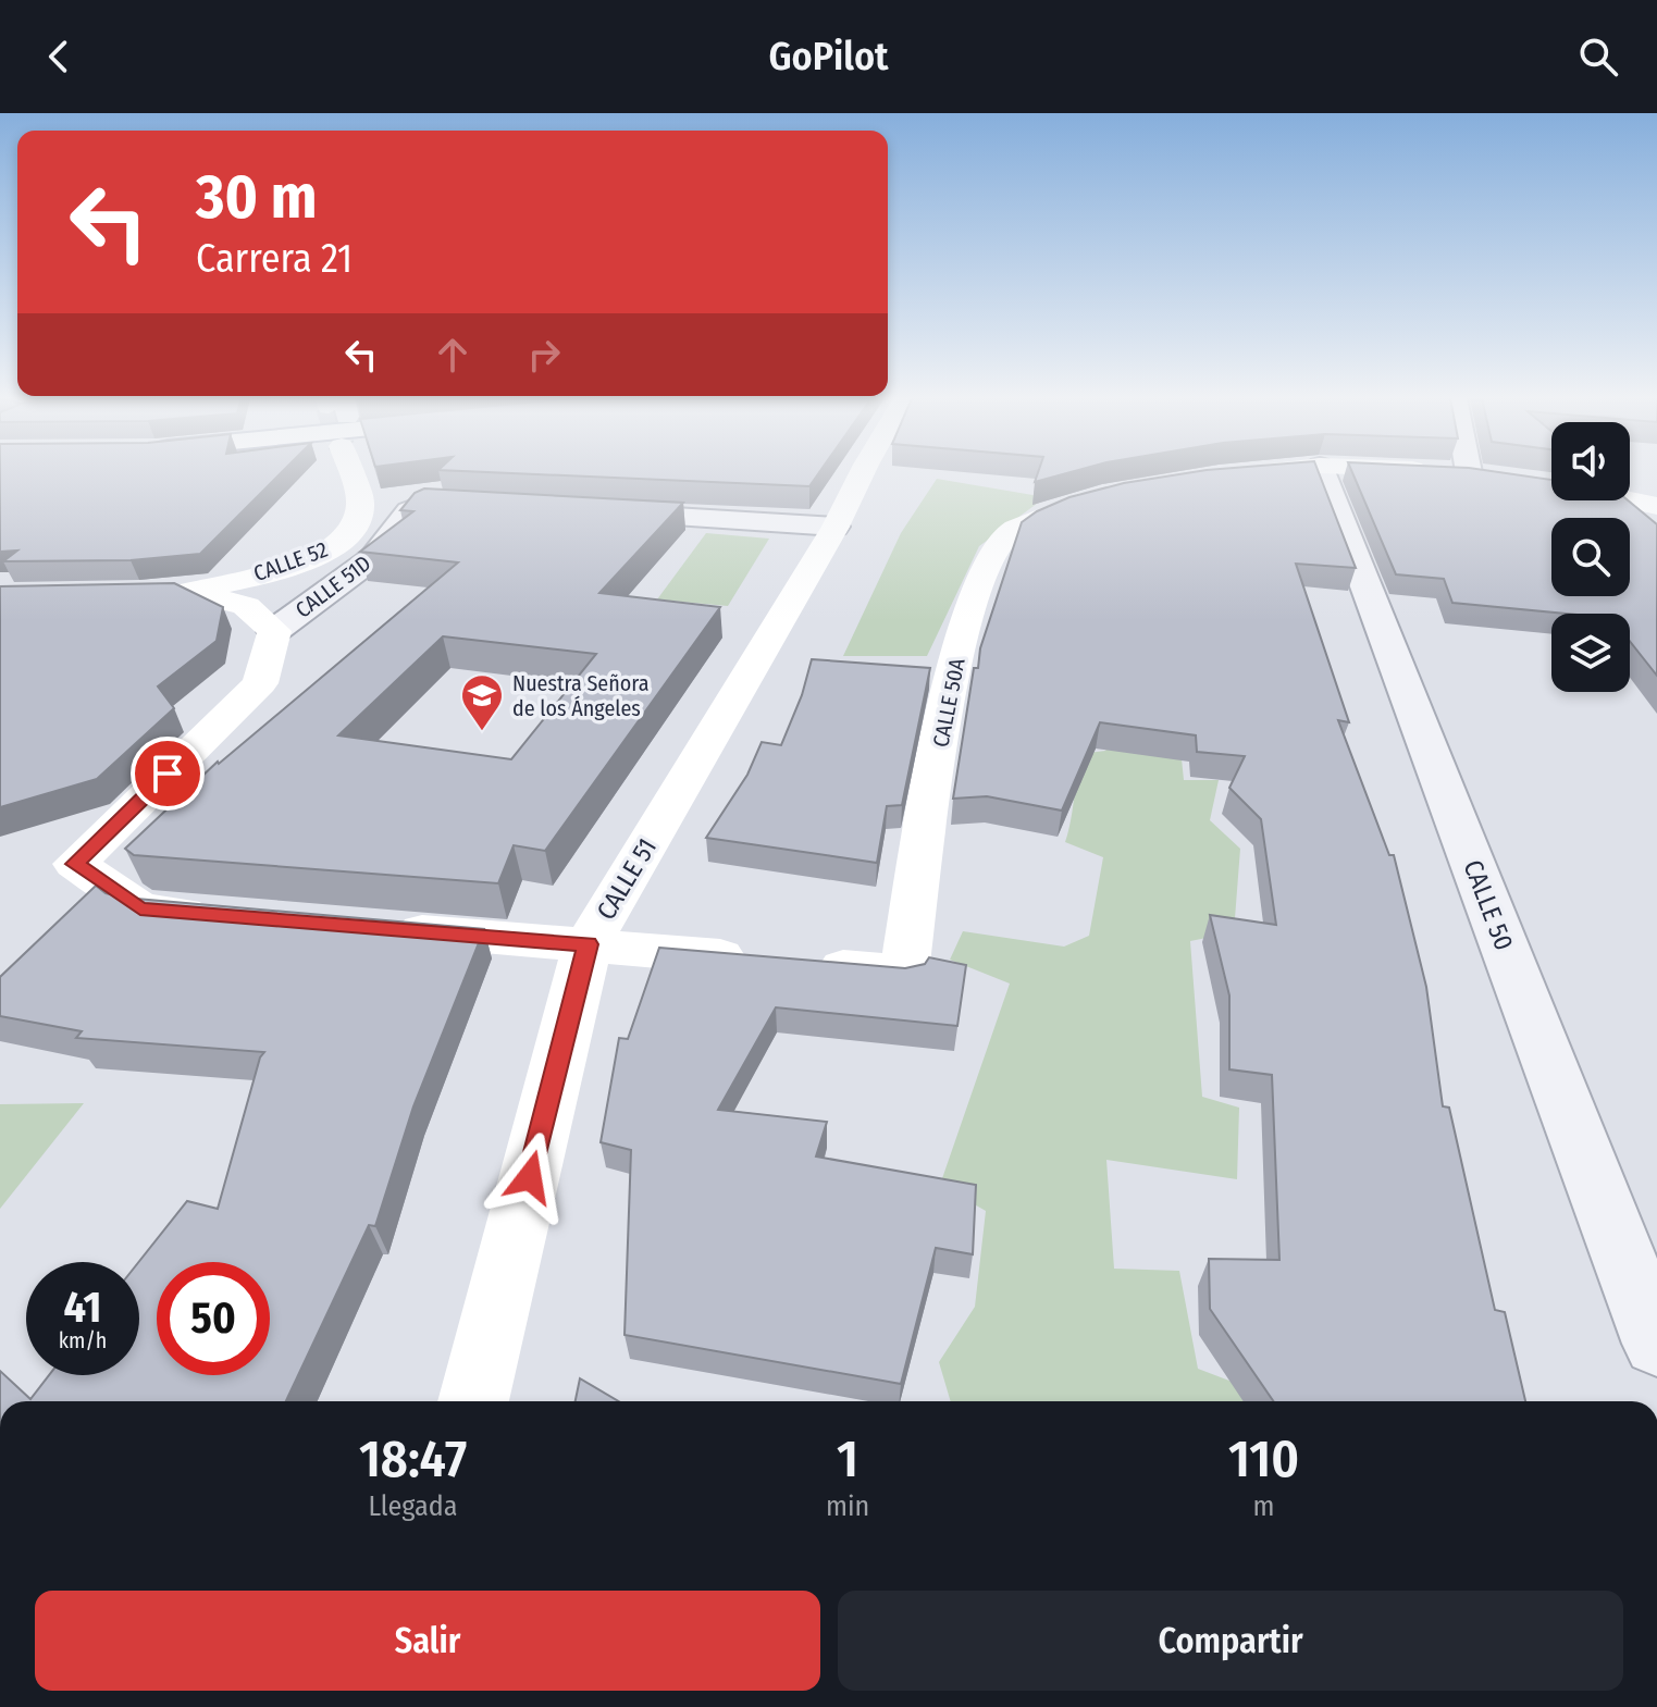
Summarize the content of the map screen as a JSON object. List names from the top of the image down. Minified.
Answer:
{"streets":{"main road":["CALLE 52","CALLE 51D","CALLE 50A","CALLE 51"],"street":["CALLE 50"]},"crossings":[["CALLE 52","CALLE 51D"],["CALLE 50A","CALLE 51"]],"places":{"school or university":["Nuestra Señora de los Ángeles"]},"page":{"header":"GoPilot","turn":["30 m","Carrera 21"],"speed":"41 km/h","limit":"50","eta":["18:47","Llegada","1","min","110","m"],"buttons":["Salir","Compartir"]}}
